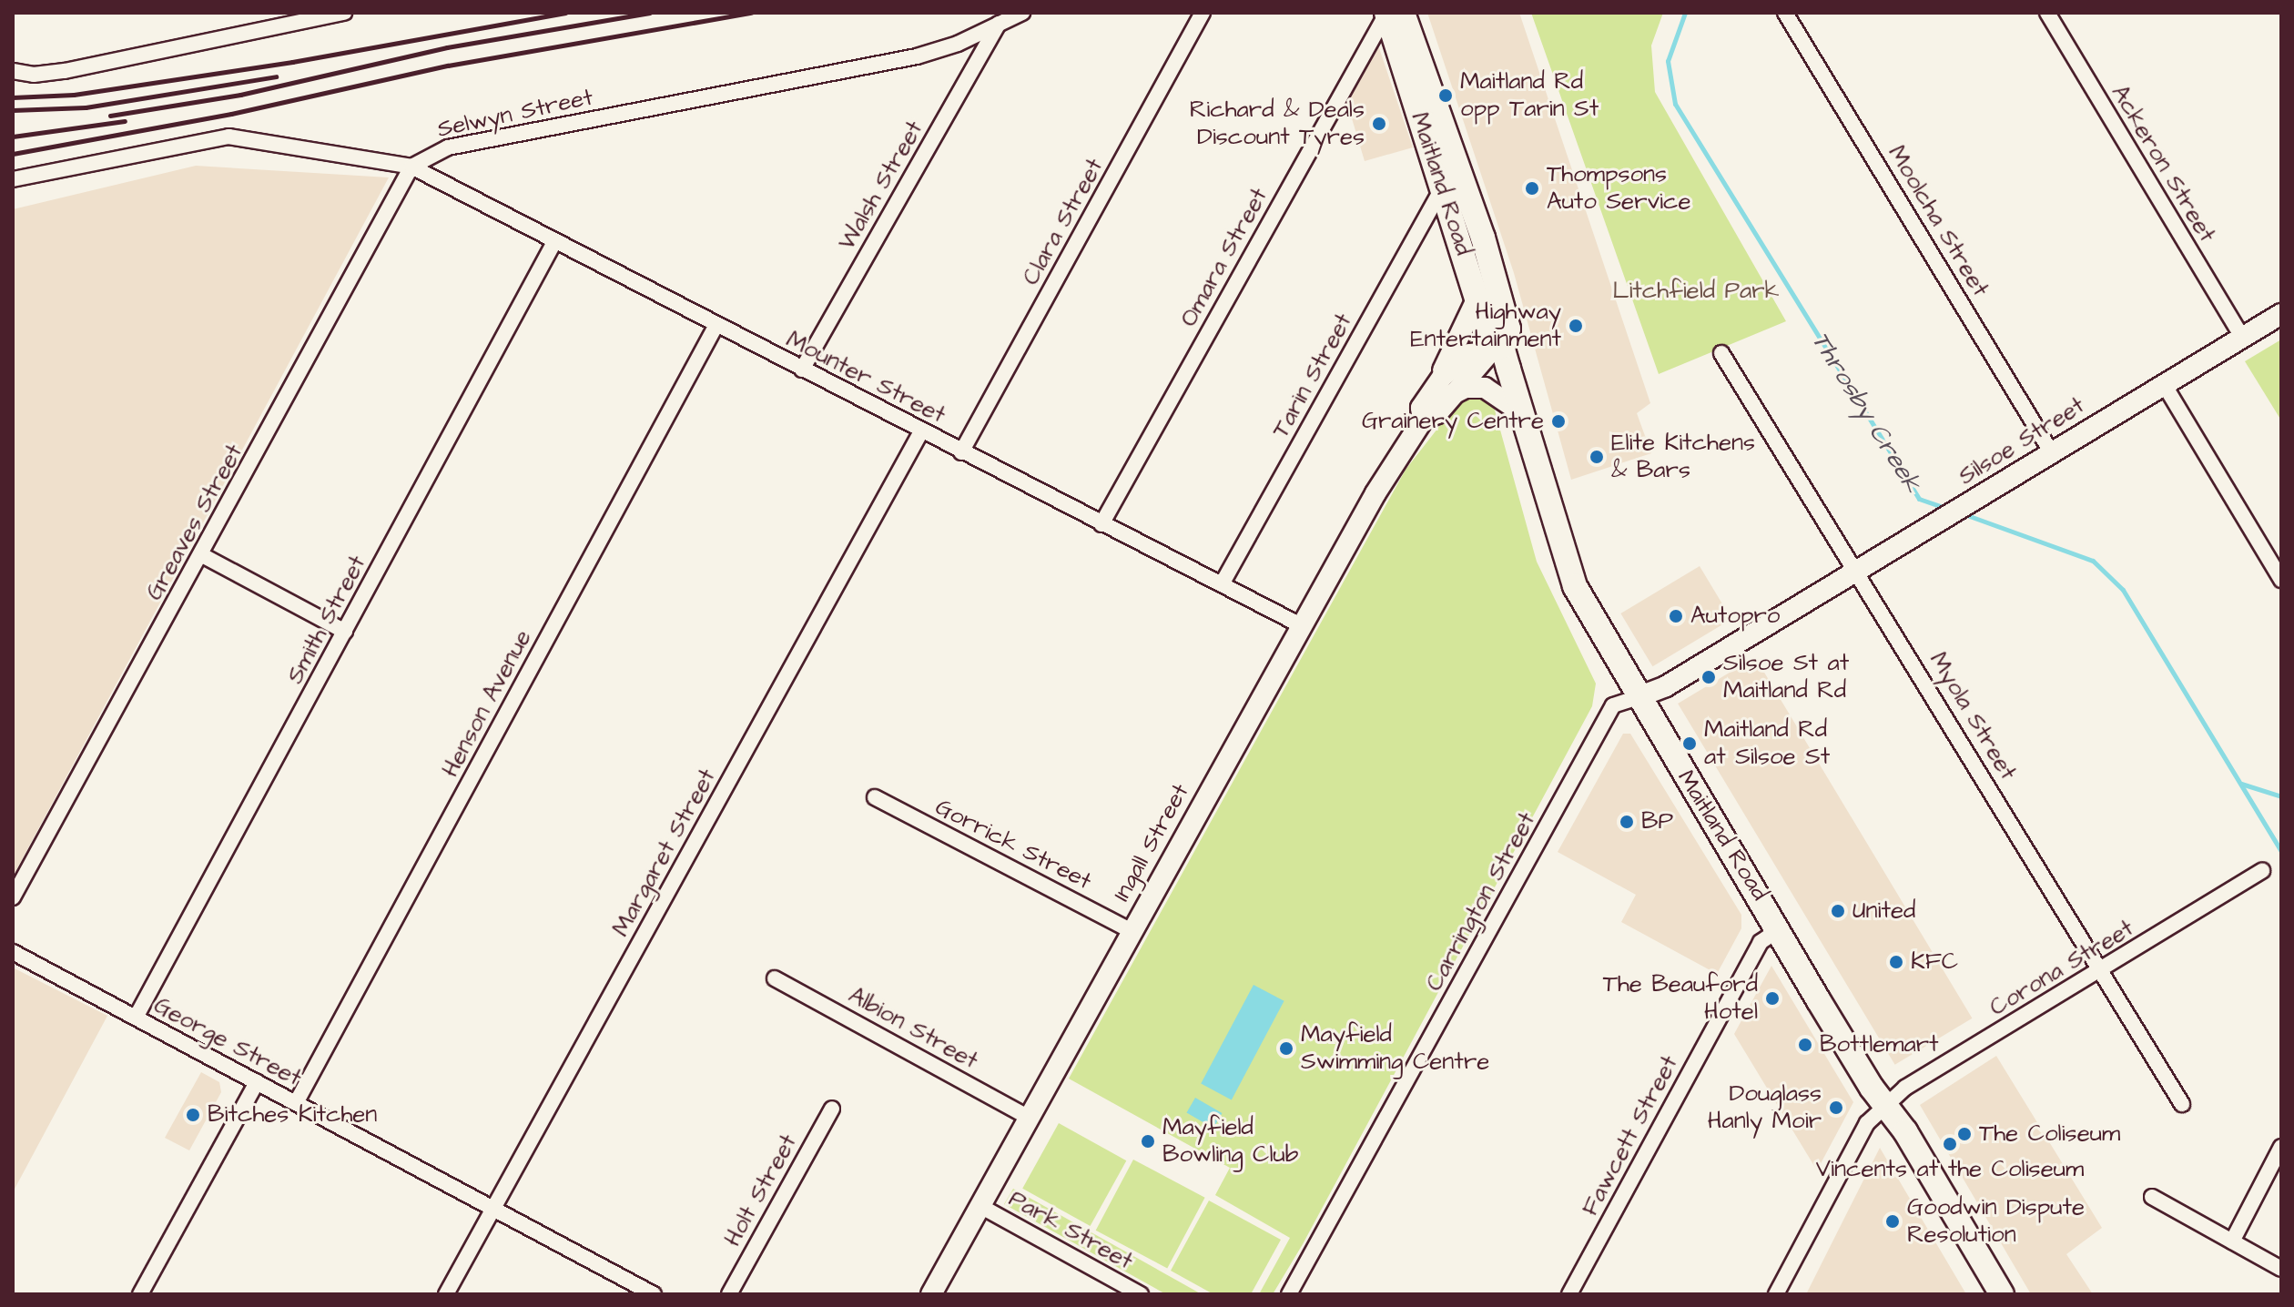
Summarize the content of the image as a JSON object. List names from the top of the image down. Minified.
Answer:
{"streets":{"main road":["Maitland Road","Silsoe Street","Ingall Street"],"street":["Selwyn Street","Ackeron Street","Walsh Street","Moolcha Street","Clara Street","Omara Street","Tarin Street","Mounter Street","Greaves Street","Smith Street","Henson Avenue","Myola Street","Gorrick Street","Margaret Street","Carrington Street","Corona Street","Albion Street","George Street","Fawcett Street","Holt Street","Park Street"]},"crossings":[["Selwyn Street","Walsh Street"],["Selwyn Street","Mounter Street"],["Selwyn Street","Greaves Street"],["Ackeron Street","Silsoe Street"],["Maitland Road","Omara Street"],["Maitland Road","Tarin Street"],["Maitland Road","Silsoe Street"],["Maitland Road","Ingall Street"],["Maitland Road","Carrington Street"],["Maitland Road","Corona Street"],["Maitland Road","Fawcett Street"],["Walsh Street","Mounter Street"],["Moolcha Street","Silsoe Street"],["Clara Street","Mounter Street"],["Omara Street","Mounter Street"],["Tarin Street","Mounter Street"],["Mounter Street","Greaves Street"],["Mounter Street","Smith Street"],["Mounter Street","Henson Avenue"],["Mounter Street","Ingall Street"],["Mounter Street","Margaret Street"],["Silsoe Street","Myola Street"],["Silsoe Street","Carrington Street"],["Smith Street","George Street"],["Henson Avenue","George Street"],["Myola Street","Corona Street"],["Ingall Street","Gorrick Street"],["Ingall Street","Albion Street"],["Ingall Street","Park Street"],["Margaret Street","George Street"]],"water":["Throsby Creek"],"parks":["Litchfield Park"],"places":["Maitland Rd opp Tarin St","Richard & Deals Discount Tyres","Thompsons Auto Service","Highway Entertainment","Grainery Centre","Elite Kitchens & Bars","Autopro","Silsoe St at Maitland Rd","Maitland Rd at Silsoe St","BP","United","KFC","The Beauford Hotel","Bottlemart","Mayfield Swimming Centre","Douglass Hanly Moir","Bitches Kitchen","The Coliseum","Mayfield Bowling Club","Vincents at the Coliseum","Goodwin Dispute Resolution"]}
